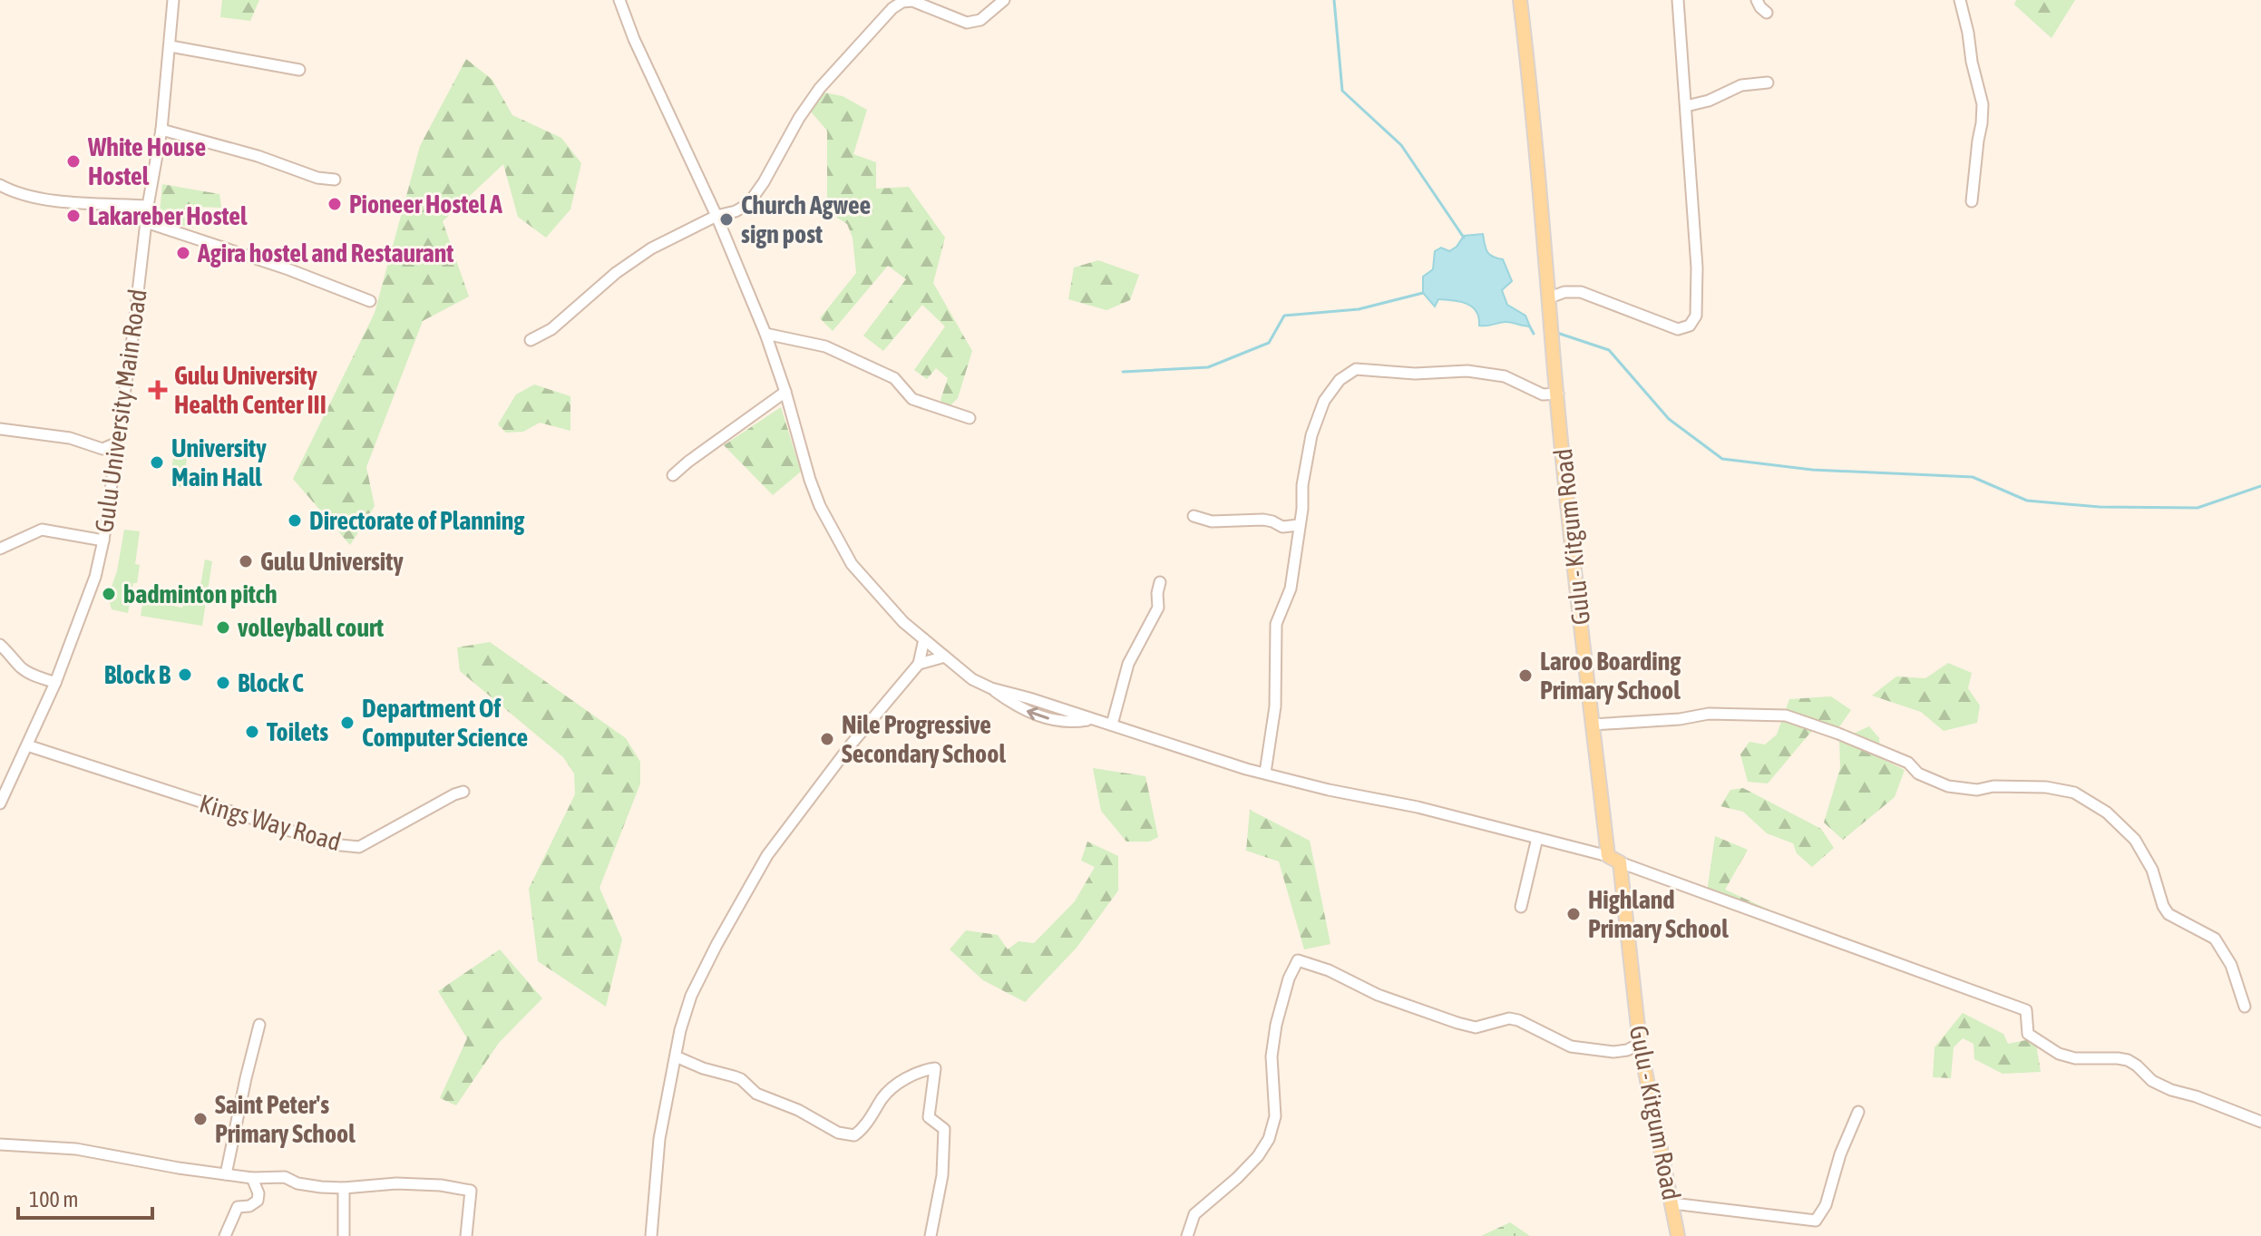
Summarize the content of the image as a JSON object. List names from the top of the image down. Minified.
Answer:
{"streets":{"main road":["Gulu - Kitgum Road"],"street":["Gulu University Main Road","Kings Way Road"]},"crossings":[["Gulu University Main Road","Kings Way Road"]],"places":{"other":["White House Hostel","Pioneer Hostel A","Lakareber Hostel","Church Agwee sign post","Agira hostel and Restaurant","University Main Hall","Directorate of Planning","Gulu University","badminton pitch","volleyball court","Block B","Laroo Boarding Primary School","Block C","Department Of Computer Science","Toilets","Nile Progressive Secondary School","Highland Primary School","Saint Peter's Primary School"],"health":["Gulu University Health Center III"]},"scale_bar":"100 m"}
